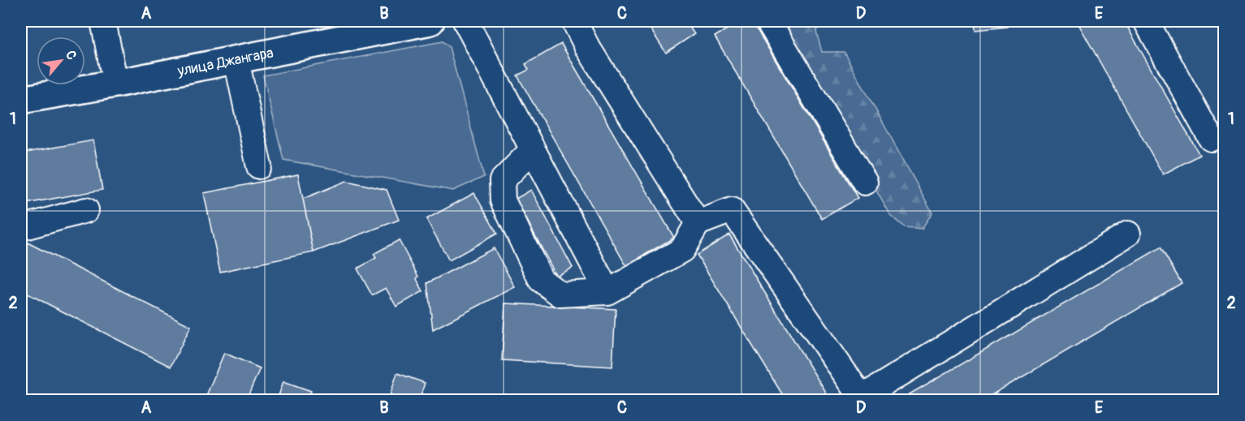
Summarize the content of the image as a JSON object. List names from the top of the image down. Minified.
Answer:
{"streets":{"main road":["улица Джангара"]},"north":"top right","grid":{"columns":["A","B","C","D","E"],"rows":["1","2"]}}
